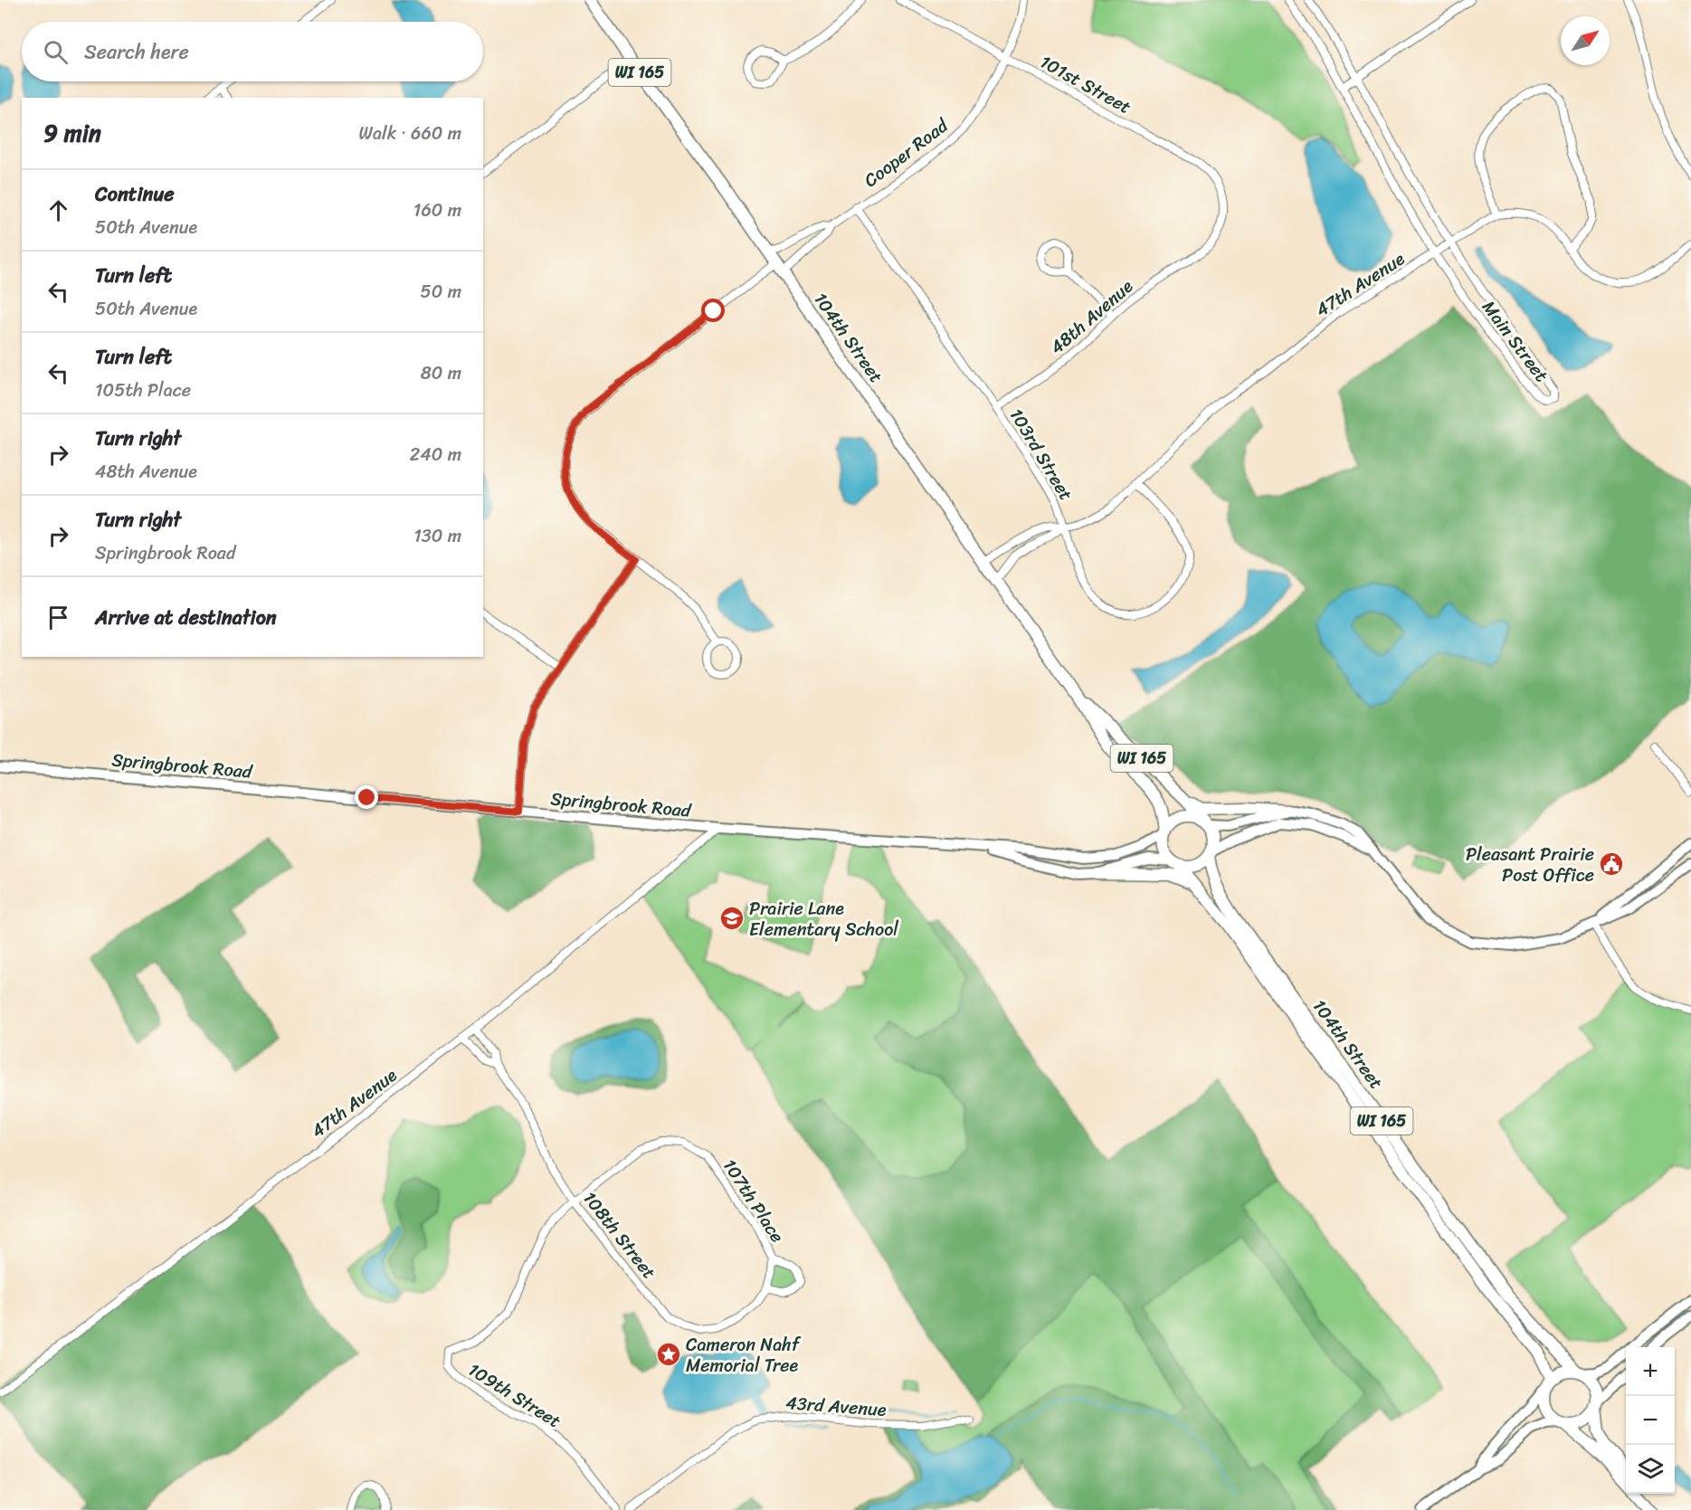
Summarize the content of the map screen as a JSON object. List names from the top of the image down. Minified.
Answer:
{"streets":{"main road":["WI 165","104th Street"],"street":["101st Street","Cooper Road","47th Avenue","48th Avenue","Main Street","103rd Street","Springbrook Road","107th Place","108th Street","109th Street","43rd Avenue"]},"crossings":[["WI 165","104th Street"],["WI 165","Springbrook Road"],["101st Street","Cooper Road"],["101st Street","48th Avenue"],["Cooper Road","104th Street"],["Cooper Road","103rd Street"],["47th Avenue","Main Street"],["47th Avenue","103rd Street"],["47th Avenue","Springbrook Road"],["47th Avenue","108th Street"],["48th Avenue","103rd Street"],["104th Street","Springbrook Road"],["107th Place","108th Street"],["107th Place","109th Street"]],"places":{"public building":["Pleasant Prairie Post Office"],"school or university":["Prairie Lane Elementary School"],"place":["Cameron Nahf Memorial Tree"]},"north":"top right","page":{"search":"Search here","heading":["9 min","Walk · 660 m"],"list":[["Continue","50th Avenue","160 m"],["Turn left","50th Avenue","50 m"],["Turn left","105th Place","80 m"],["Turn right","48th Avenue","240 m"],["Turn right","Springbrook Road","130 m"],"Arrive at destination"],"map_buttons":["+","−"]}}
